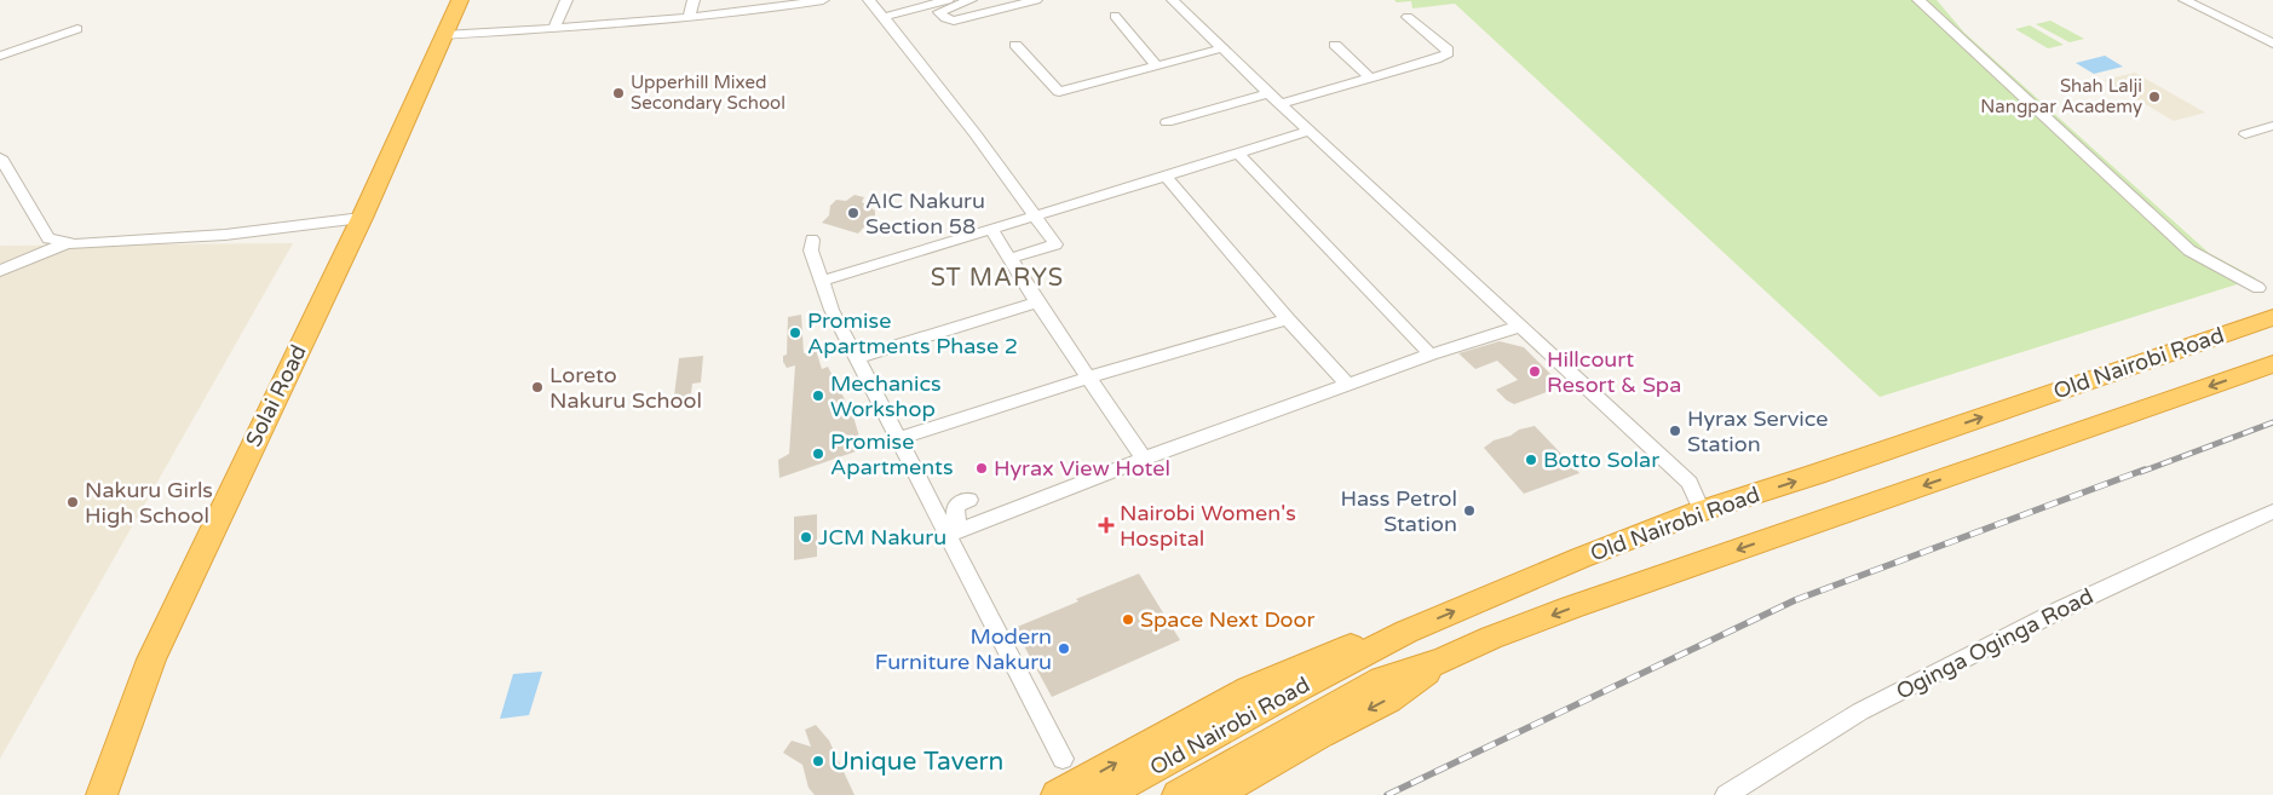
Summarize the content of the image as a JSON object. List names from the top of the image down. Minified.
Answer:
{"streets":{"highway":["Old Nairobi Road","Solai Road"],"street":["Oginga Oginga Road"]},"districts":["ST MARYS"],"places":{"other":["Upperhill Mixed Secondary School","Shah Lalji Nangpar Academy","AIC Nakuru Section 58","Promise Apartments Phase 2","Hillcourt Resort & Spa","Loreto Nakuru School","Mechanics Workshop","Hyrax Service Station","Promise Apartments","Botto Solar","Hyrax View Hotel","Nakuru Girls High School","Hass Petrol Station","JCM Nakuru","Space Next Door","Modern Furniture Nakuru","Unique Tavern"],"health":["Nairobi Women's Hospital"]}}
